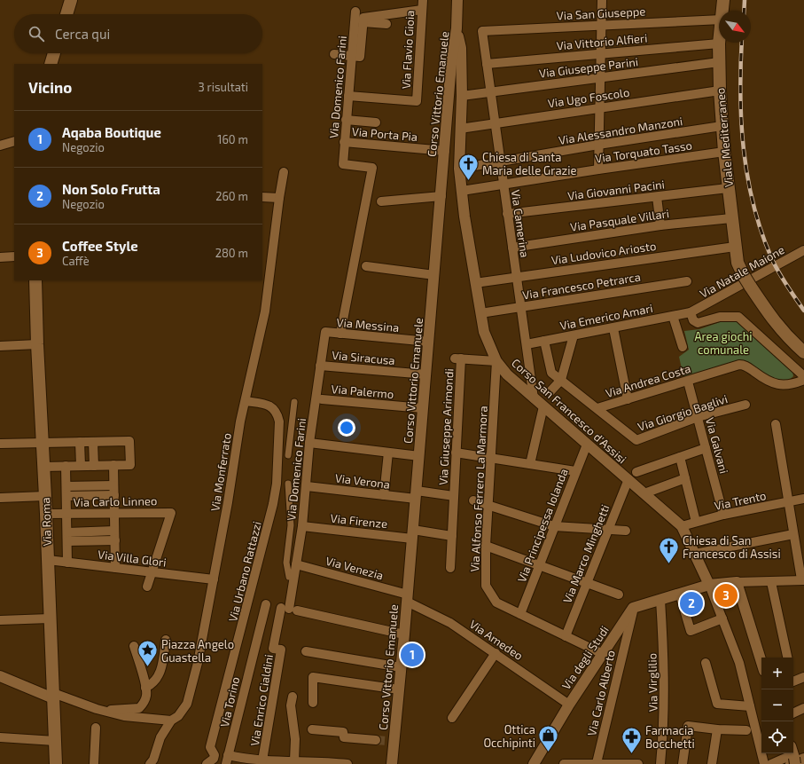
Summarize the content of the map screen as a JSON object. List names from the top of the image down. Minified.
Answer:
{"streets":{"main road":["Viale Mediterraneo","Via Roma"],"street":["Via San Giuseppe","Via Vittorio Alfieri","Via Flavio Gioia","Via Giuseppe Parini","Via Domenico Farini","Corso Vittorio Emanuele","Via Ugo Foscolo","Via Alessandro Manzoni","Via Porta Pia","Via Torquato Tasso","Via Giovanni Pacini","Via Pasquale Villari","Via Camerina","Via Ludovico Ariosto","Via Natale Maione","Via Francesco Petrarca","Via Emerico Amari","Via Messina","Via Siracusa","Via Andrea Costa","Via Palermo","Corso San Francesco d'Assisi","Via Giorgio Baglivi","Via Giuseppe Arimondi","Via Galvani","Via Monferrato","Via Verona","Via Alfonso Ferrero La Marmora","Via Trento","Via Carlo Linneo","Via Firenze","Via Principessa Iolanda","Via Marco Minghetti","Via Villa Glori","Via Venezia","Via Urbano Rattazzi","Via Amedeo","Via degli Studi","Via Virglilio","Via Carlo Alberto","Via Enrico Cialdini","Via Torino"]},"crossings":[["Via San Giuseppe","Via Camerina"],["Via Vittorio Alfieri","Viale Mediterraneo"],["Via Vittorio Alfieri","Via Camerina"],["Via Flavio Gioia","Via Domenico Farini"],["Via Giuseppe Parini","Viale Mediterraneo"],["Via Giuseppe Parini","Via Camerina"],["Via Giuseppe Parini","Corso San Francesco d'Assisi"],["Via Domenico Farini","Via Porta Pia"],["Via Domenico Farini","Via Messina"],["Via Domenico Farini","Via Siracusa"],["Via Domenico Farini","Via Verona"],["Via Domenico Farini","Via Firenze"],["Via Domenico Farini","Via Venezia"],["Via Domenico Farini","Via Enrico Cialdini"],["Corso Vittorio Emanuele","Via Porta Pia"],["Corso Vittorio Emanuele","Via Messina"],["Corso Vittorio Emanuele","Via Siracusa"],["Corso Vittorio Emanuele","Via Palermo"],["Corso Vittorio Emanuele","Corso San Francesco d'Assisi"],["Corso Vittorio Emanuele","Via Giuseppe Arimondi"],["Corso Vittorio Emanuele","Via Verona"],["Corso Vittorio Emanuele","Via Firenze"],["Corso Vittorio Emanuele","Via Venezia"],["Corso Vittorio Emanuele","Via Amedeo"],["Via Ugo Foscolo","Viale Mediterraneo"],["Via Ugo Foscolo","Via Camerina"],["Via Ugo Foscolo","Corso San Francesco d'Assisi"],["Via Alessandro Manzoni","Viale Mediterraneo"],["Via Alessandro Manzoni","Via Camerina"],["Via Alessandro Manzoni","Corso San Francesco d'Assisi"],["Viale Mediterraneo","Via Torquato Tasso"],["Viale Mediterraneo","Via Giovanni Pacini"],["Viale Mediterraneo","Via Pasquale Villari"],["Viale Mediterraneo","Via Ludovico Ariosto"],["Via Torquato Tasso","Via Camerina"],["Via Torquato Tasso","Corso San Francesco d'Assisi"],["Via Giovanni Pacini","Via Camerina"],["Via Pasquale Villari","Via Camerina"],["Via Camerina","Via Ludovico Ariosto"],["Via Camerina","Via Francesco Petrarca"],["Via Camerina","Via Emerico Amari"],["Via Camerina","Corso San Francesco d'Assisi"],["Via Ludovico Ariosto","Corso San Francesco d'Assisi"],["Via Natale Maione","Via Emerico Amari"],["Via Francesco Petrarca","Corso San Francesco d'Assisi"],["Via Emerico Amari","Via Giorgio Baglivi"],["Via Andrea Costa","Via Giorgio Baglivi"],["Via Andrea Costa","Via Galvani"],["Corso San Francesco d'Assisi","Via Giuseppe Arimondi"],["Corso San Francesco d'Assisi","Via Alfonso Ferrero La Marmora"],["Corso San Francesco d'Assisi","Via Trento"],["Corso San Francesco d'Assisi","Via Principessa Iolanda"],["Corso San Francesco d'Assisi","Via Marco Minghetti"],["Via Giorgio Baglivi","Via Galvani"],["Via Giuseppe Arimondi","Via Verona"],["Via Giuseppe Arimondi","Via Alfonso Ferrero La Marmora"],["Via Galvani","Via Trento"],["Via Monferrato","Via Villa Glori"],["Via Monferrato","Via Urbano Rattazzi"],["Via Alfonso Ferrero La Marmora","Via Principessa Iolanda"],["Via Alfonso Ferrero La Marmora","Via Marco Minghetti"],["Via Alfonso Ferrero La Marmora","Via degli Studi"],["Via Carlo Linneo","Via Roma"],["Via Carlo Linneo","Via Villa Glori"],["Via Roma","Via Villa Glori"],["Via Venezia","Via Amedeo"],["Via Amedeo","Via degli Studi"],["Via degli Studi","Via Carlo Alberto"]],"parks":["Area giochi comunale"],"places":{"church":["Chiesa di Santa Maria delle Grazie","Chiesa di San Francesco di Assisi"],"place":["Piazza Angelo Guastella"],"shop":["Ottica Occhipinti"],"pharmacy":["Farmacia Bocchetti"]},"north":"bottom right","page":{"search":"Cerca qui","heading":["Vicino","3 risultati"],"list":[{"mark":"1","name":"Aqaba Boutique","note":"Negozio","value":"160 m"},{"mark":"2","name":"Non Solo Frutta","note":"Negozio","value":"260 m"},{"mark":"3","name":"Coffee Style","note":"Caffè","value":"280 m"}],"pins":["3","2","1"],"map_buttons":["+","−"]}}
